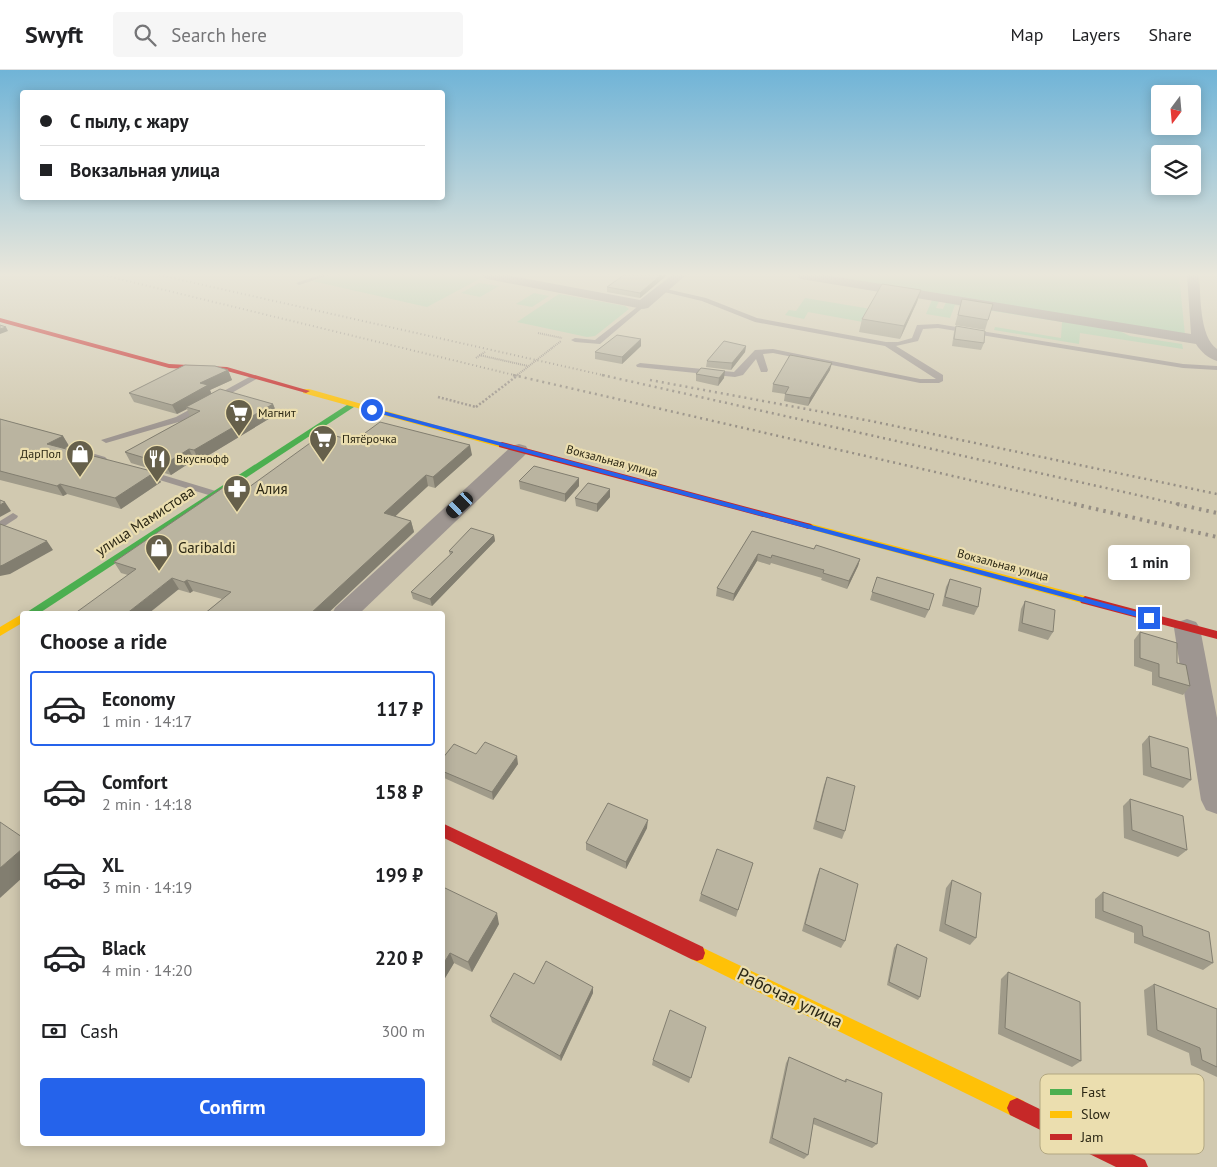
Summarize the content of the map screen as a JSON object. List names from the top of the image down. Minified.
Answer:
{"streets":{"street":["Вокзальная улица","улица Мамистова","Рабочая улица"]},"crossings":[["Вокзальная улица","улица Мамистова"]],"places":{"supermarket":["Магнит","Пятёрочка"],"shop":["ДарПол","Garibaldi"],"restaurant":["Вкуснофф"],"pharmacy":["Алия"]},"legend":["Fast","Slow","Jam"],"north":"bottom","page":{"header":"Swyft","search":"Search here","nav":["Map","Layers","Share"],"banner":["С пылу, с жару","Вокзальная улица"],"bubble":"1 min","heading":"Choose a ride","list":[{"name":"Economy","note":"1 min · 14:17","value":"117 ₽"},{"name":"Comfort","note":"2 min · 14:18","value":"158 ₽"},{"name":"XL","note":"3 min · 14:19","value":"199 ₽"},{"name":"Black","note":"4 min · 14:20","value":"220 ₽"}],"pay":["Cash","300 m"],"buttons":"Confirm"}}
